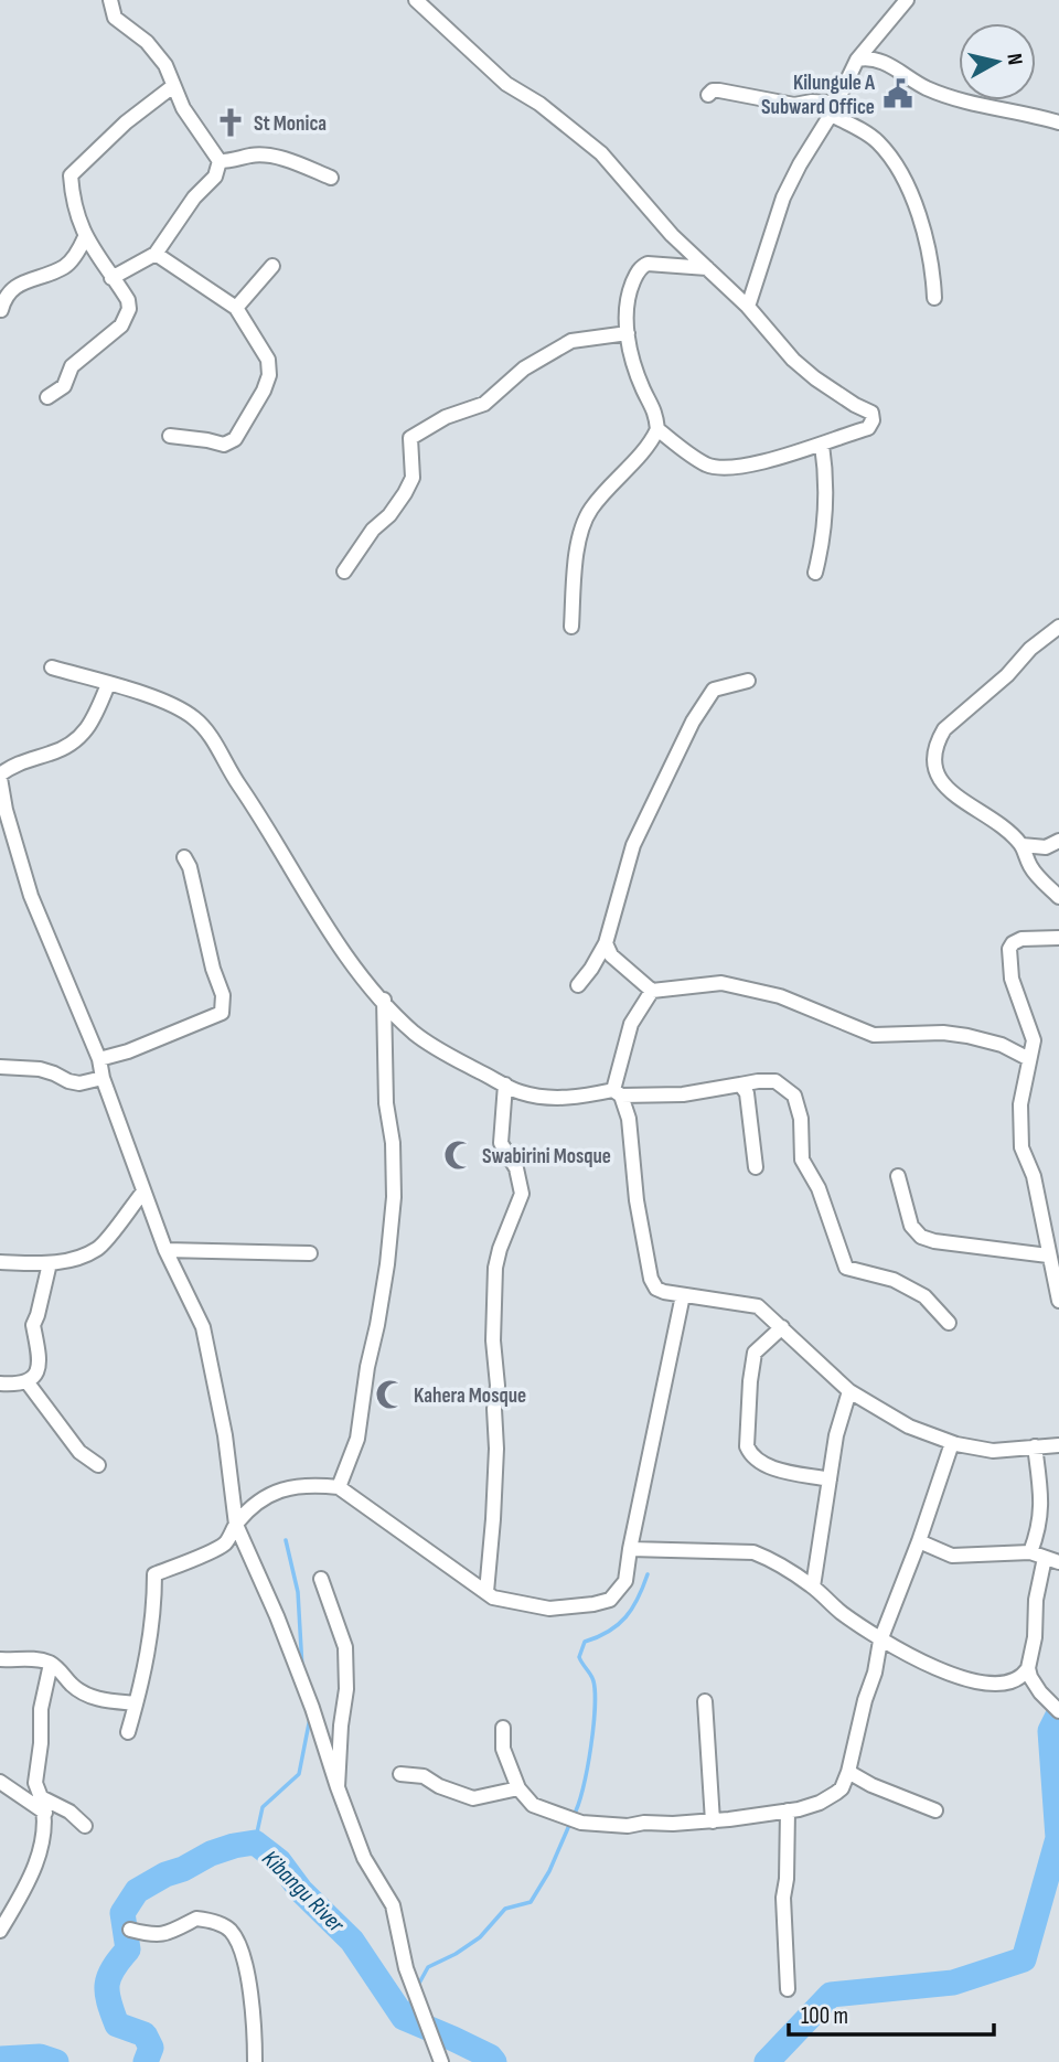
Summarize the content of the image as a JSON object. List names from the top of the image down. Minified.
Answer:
{"water":["Kibangu River"],"places":{"public building":["Kilungule A Subward Office"],"church":["St Monica"],"mosque":["Swabirini Mosque","Kahera Mosque"]},"scale_bar":"100 m","north":"right"}
